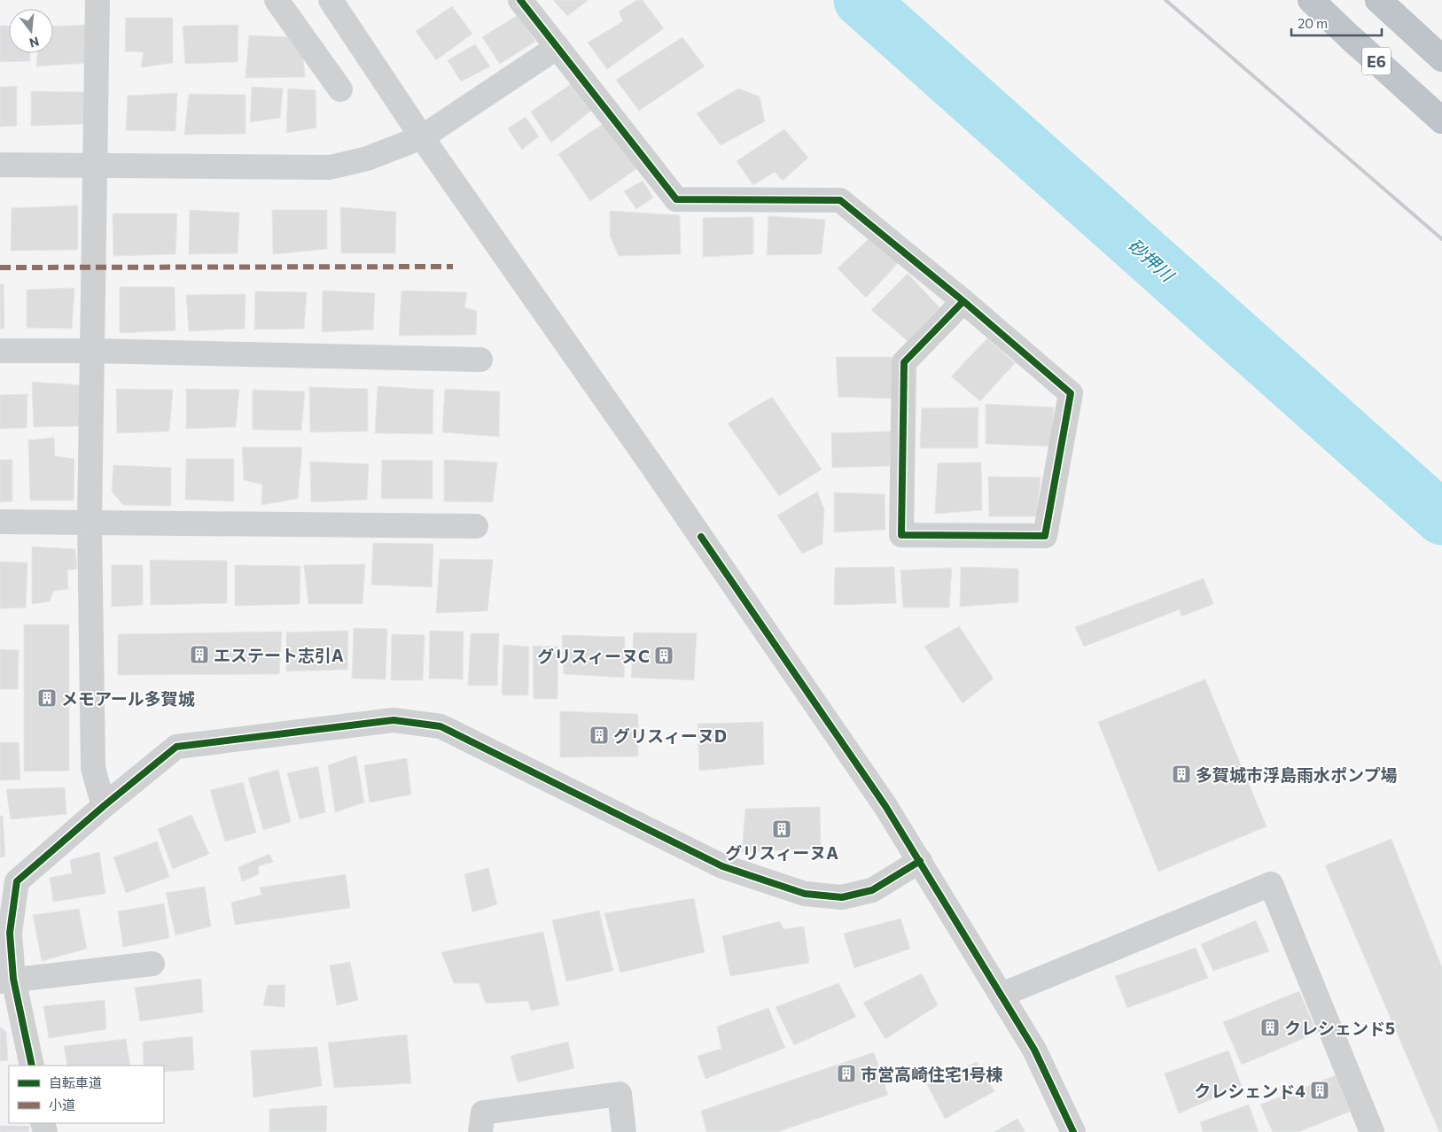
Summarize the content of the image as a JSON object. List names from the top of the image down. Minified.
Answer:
{"streets":{"highway":["E6"]},"water":["砂押川"],"places":{"building":["エステート志引A","グリスィーヌC","メモアール多賀城","グリスィーヌD","多賀城市浮島雨水ポンプ場","グリスィーヌA","クレシェンド5","市営高崎住宅1号棟","クレシェンド4"]},"legend":["自転車道","小道"],"scale_bar":"20 m","north":"bottom"}
